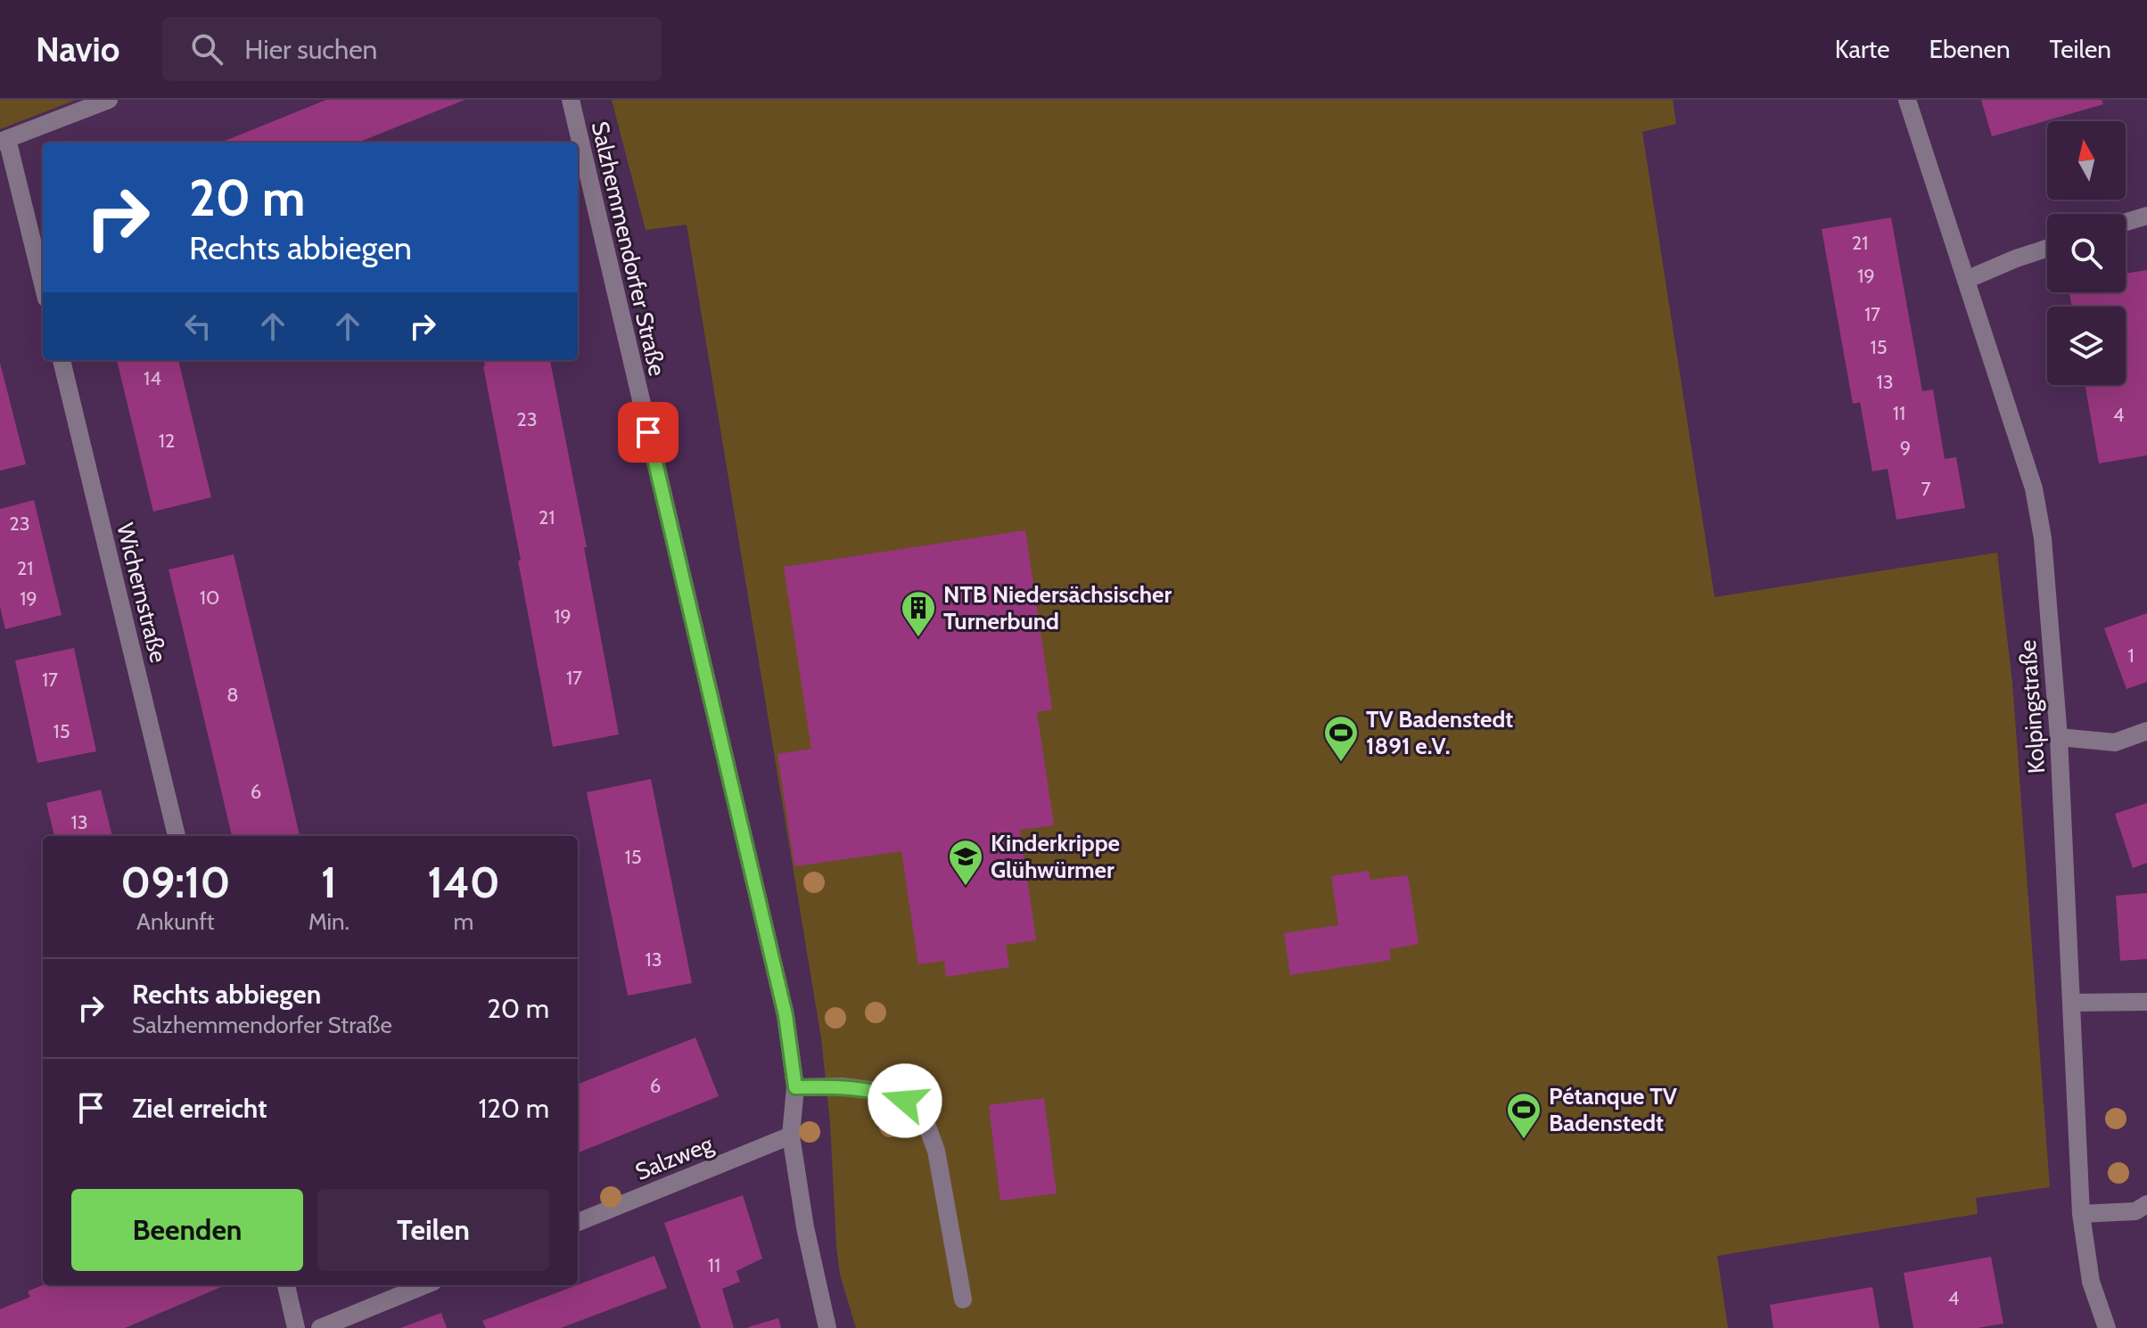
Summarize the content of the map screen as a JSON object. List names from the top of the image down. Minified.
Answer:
{"streets":{"street":["Salzhemmendorfer Straße","Wichernstraße","Kolpingstraße","Salzweg"]},"crossings":[["Salzhemmendorfer Straße","Salzweg"]],"places":{"building":["NTB Niedersächsischer Turnerbund"],"sports":["TV Badenstedt 1891 e.V.","Pétanque TV Badenstedt"],"school or university":["Kinderkrippe Glühwürmer"]},"house_numbers":["21","19","17","15","14","13","11","4","23","12","9","7","21","23","21","10","19","19","1","17","17","8","15","6","13","15","13","6","11","4"],"north":"top","page":{"header":"Navio","search":"Hier suchen","nav":["Karte","Ebenen","Teilen"],"turn":["20 m","Rechts abbiegen"],"eta":["09:10","Ankunft","1","Min.","140","m"],"list":[{"name":"Rechts abbiegen","note":"Salzhemmendorfer Straße","value":"20 m"},{"name":"Ziel erreicht","value":"120 m"}],"buttons":["Beenden","Teilen"]}}
